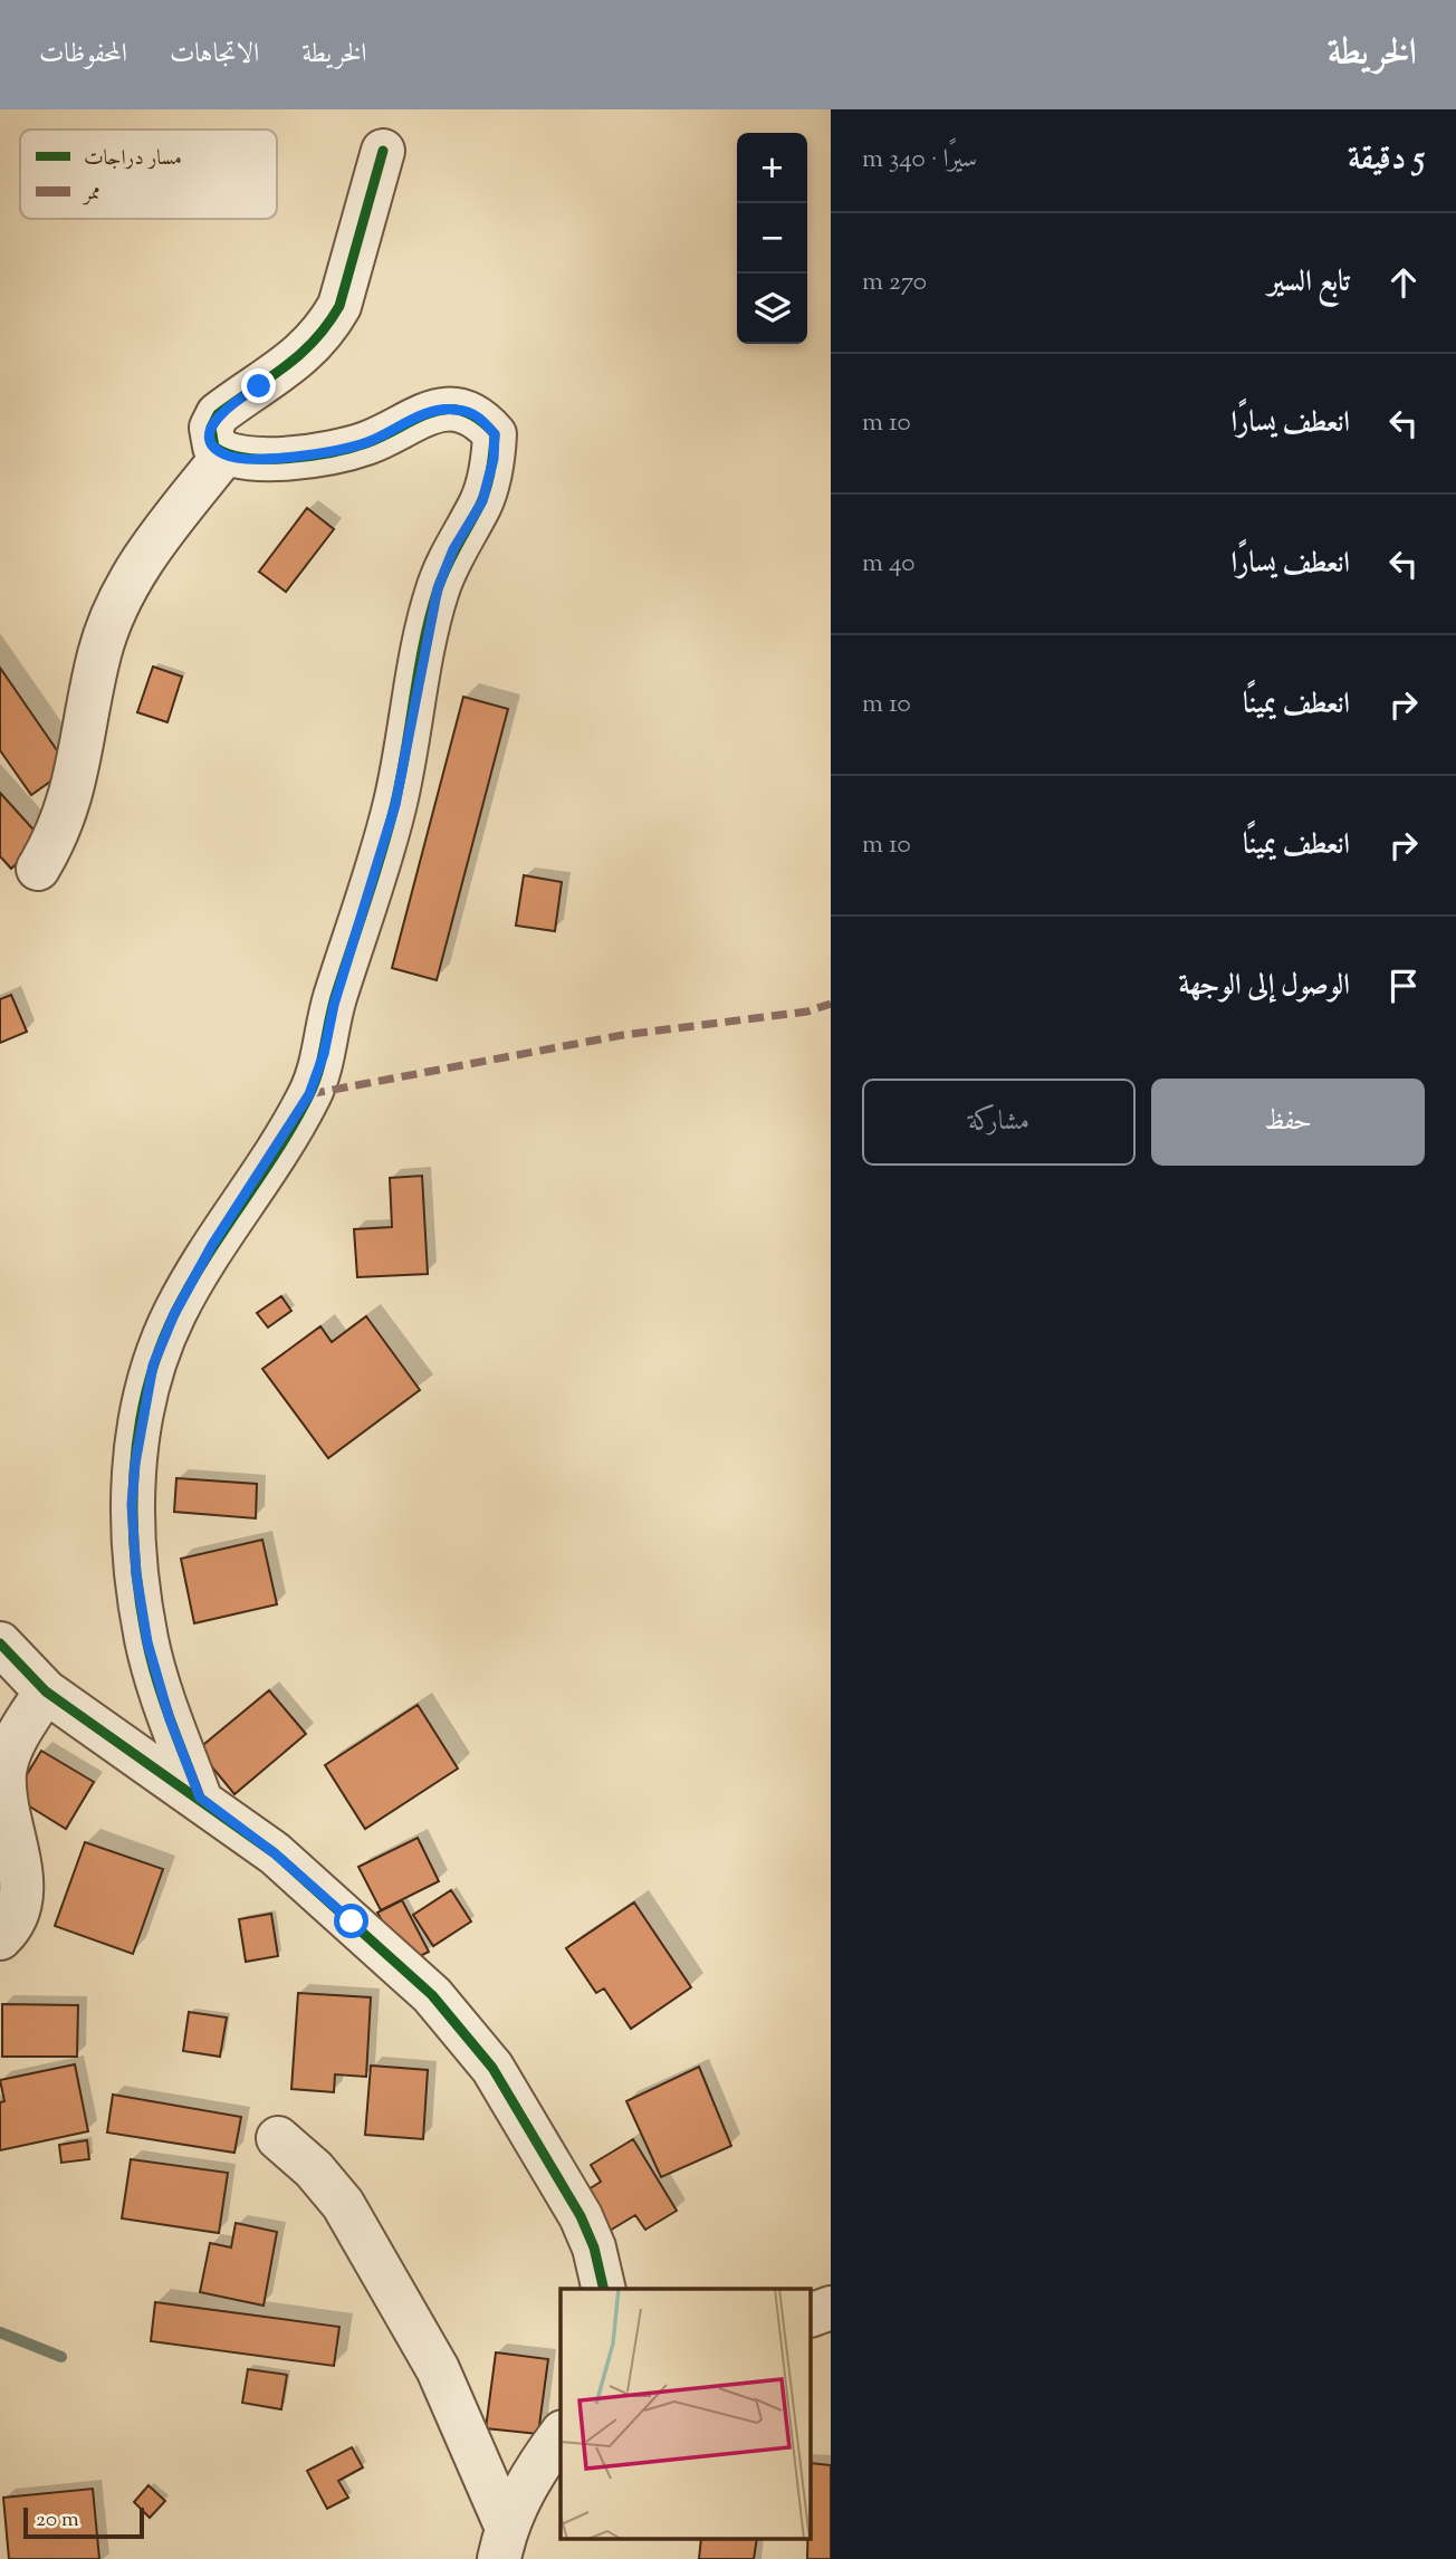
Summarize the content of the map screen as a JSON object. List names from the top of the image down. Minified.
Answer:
{"legend":["مسار دراجات","ممر"],"scale_bar":"20 m","page":{"header":"الخريطة","nav":["الخريطة","الاتجاهات","المحفوظات"],"heading":["5 دقيقة","سيرًا · 340 m"],"map_buttons":["+","−"],"list":[["تابع السير","270 m"],["انعطف يسارًا","10 m"],["انعطف يسارًا","40 m"],["انعطف يمينًا","10 m"],["انعطف يمينًا","10 m"],"الوصول إلى الوجهة"],"buttons":["حفظ","مشاركة"],"scale":"20 m"}}
